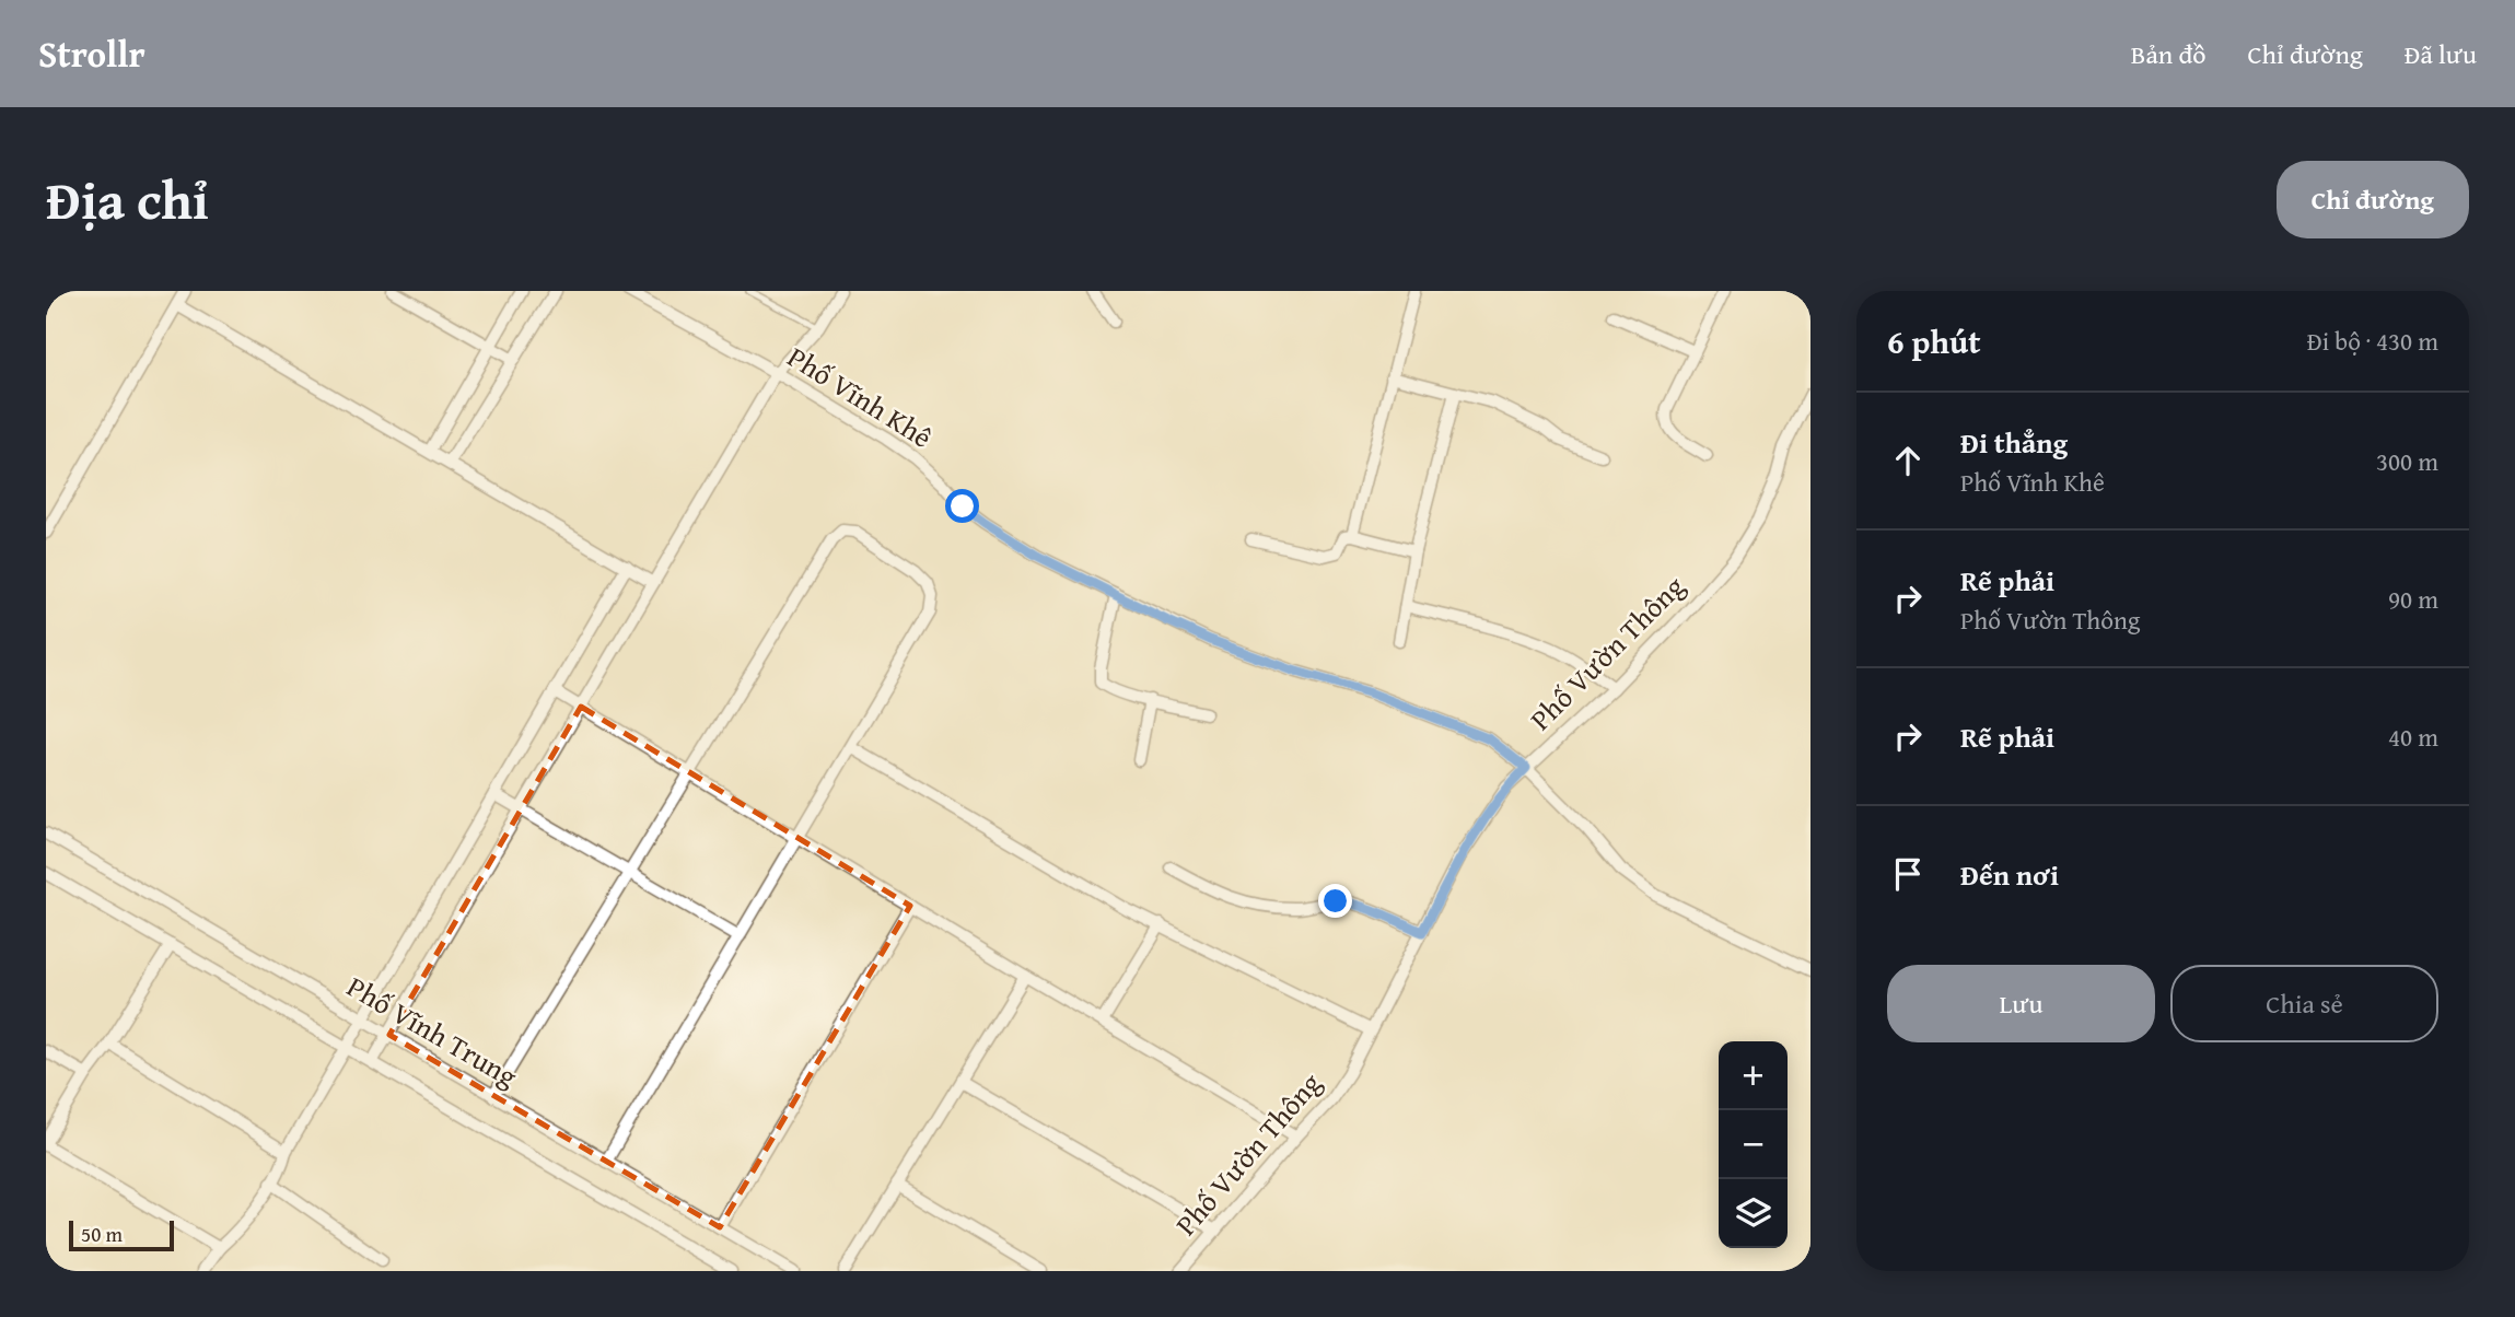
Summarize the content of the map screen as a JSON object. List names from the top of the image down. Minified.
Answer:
{"streets":{"street":["Phố Vĩnh Khê","Phố Vườn Thông","Phố Vĩnh Trung"]},"crossings":[["Phố Vĩnh Khê","Phố Vườn Thông"]],"scale_bar":"50 m","page":{"header":"Strollr","nav":["Bản đồ","Chỉ đường","Đã lưu"],"title":"Địa chỉ","buttons":["Chỉ đường",["Lưu","Chia sẻ"]],"heading":["6 phút","Đi bộ · 430 m"],"list":[["Đi thẳng","Phố Vĩnh Khê","300 m"],["Rẽ phải","Phố Vườn Thông","90 m"],["Rẽ phải","40 m"],"Đến nơi"],"map_buttons":["+","−"],"scale":"50 m"}}
